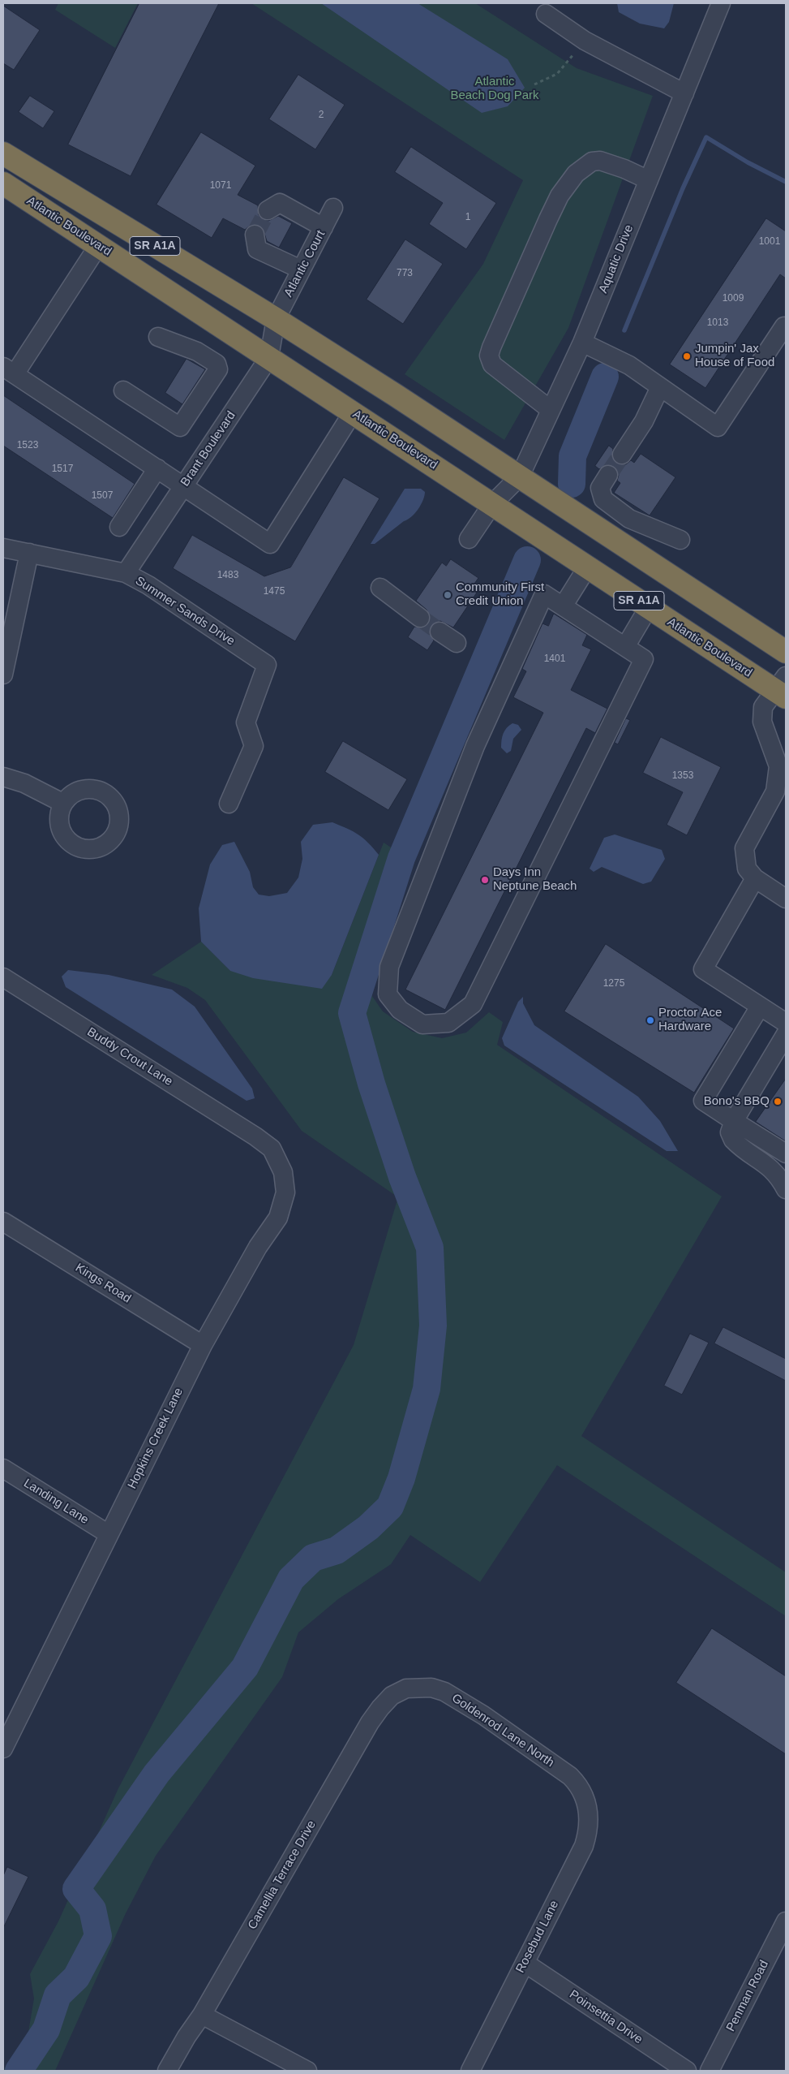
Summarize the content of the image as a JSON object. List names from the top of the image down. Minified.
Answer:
{"streets":{"highway":["Atlantic Boulevard","SR A1A"],"street":["Aquatic Drive","Atlantic Court","Brant Boulevard","Summer Sands Drive","Buddy Crout Lane","Kings Road","Hopkins Creek Lane","Landing Lane","Goldenrod Lane North","Camellia Terrace Drive","Rosebud Lane","Penman Road","Poinsettia Drive"]},"crossings":[["Atlantic Boulevard","Aquatic Drive"],["Atlantic Boulevard","Brant Boulevard"],["SR A1A","Aquatic Drive"],["SR A1A","Atlantic Court"],["SR A1A","Brant Boulevard"],["Atlantic Court","Brant Boulevard"],["Brant Boulevard","Summer Sands Drive"],["Buddy Crout Lane","Hopkins Creek Lane"],["Kings Road","Hopkins Creek Lane"],["Hopkins Creek Lane","Landing Lane"],["Goldenrod Lane North","Camellia Terrace Drive"],["Goldenrod Lane North","Rosebud Lane"],["Rosebud Lane","Poinsettia Drive"]],"parks":["Atlantic Beach Dog Park"],"places":["Jumpin' Jax House of Food","Community First Credit Union","Days Inn Neptune Beach","Proctor Ace Hardware","Bono's BBQ"],"house_numbers":["2","1071","1","1001","773","1009","1013","1523","1517","1507","1483","1475","1401","1353","1275"]}
